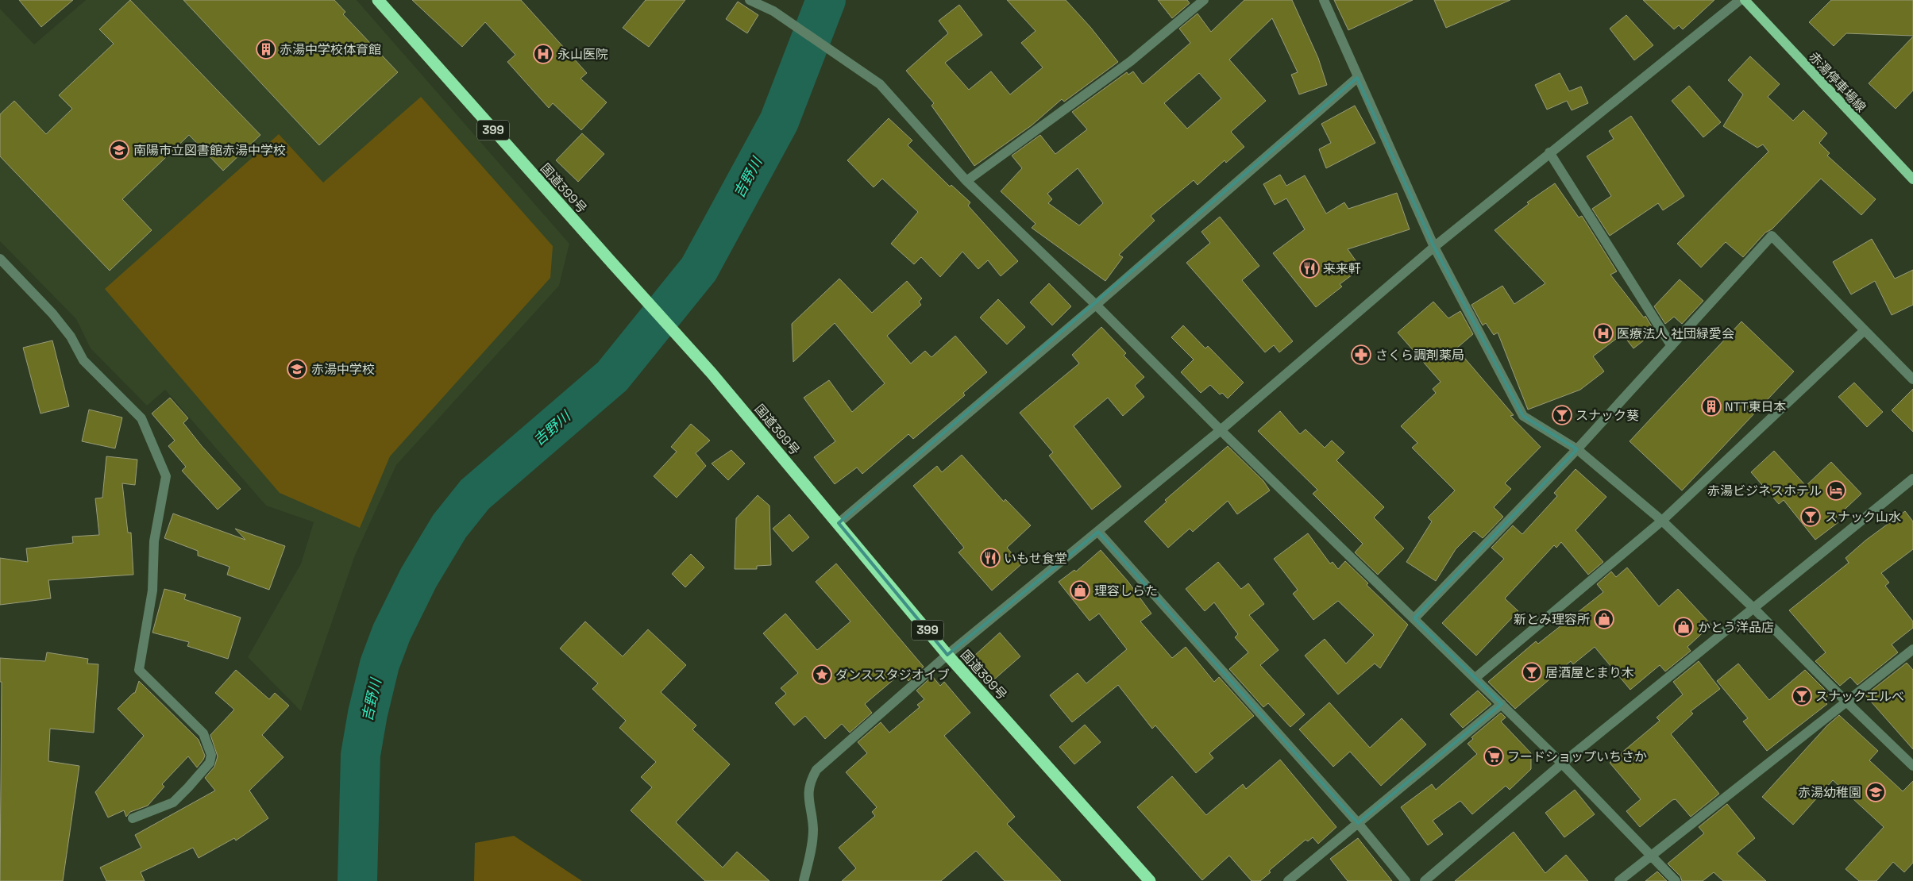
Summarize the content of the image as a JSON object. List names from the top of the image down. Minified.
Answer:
{"streets":{"highway":["399","国道399号"],"main road":["赤湯停車場線"]},"water":["吉野川"],"places":{"building":["赤湯中学校体育館","NTT東日本"],"hospital":["永山医院","医療法人 社団緑愛会"],"school or university":["南陽市立図書館赤湯中学校","赤湯中学校","赤湯幼稚園"],"restaurant":["来来軒","いもせ食堂"],"pharmacy":["さくら調剤薬局"],"bar":["スナック葵","スナック山水","居酒屋とまり木","スナックエルべ"],"hotel":["赤湯ビジネスホテル"],"shop":["理容しらた","新とみ理容所","かとう洋品店"],"place":["ダンススタジオイブ"],"supermarket":["フードショップいちさか"]}}
